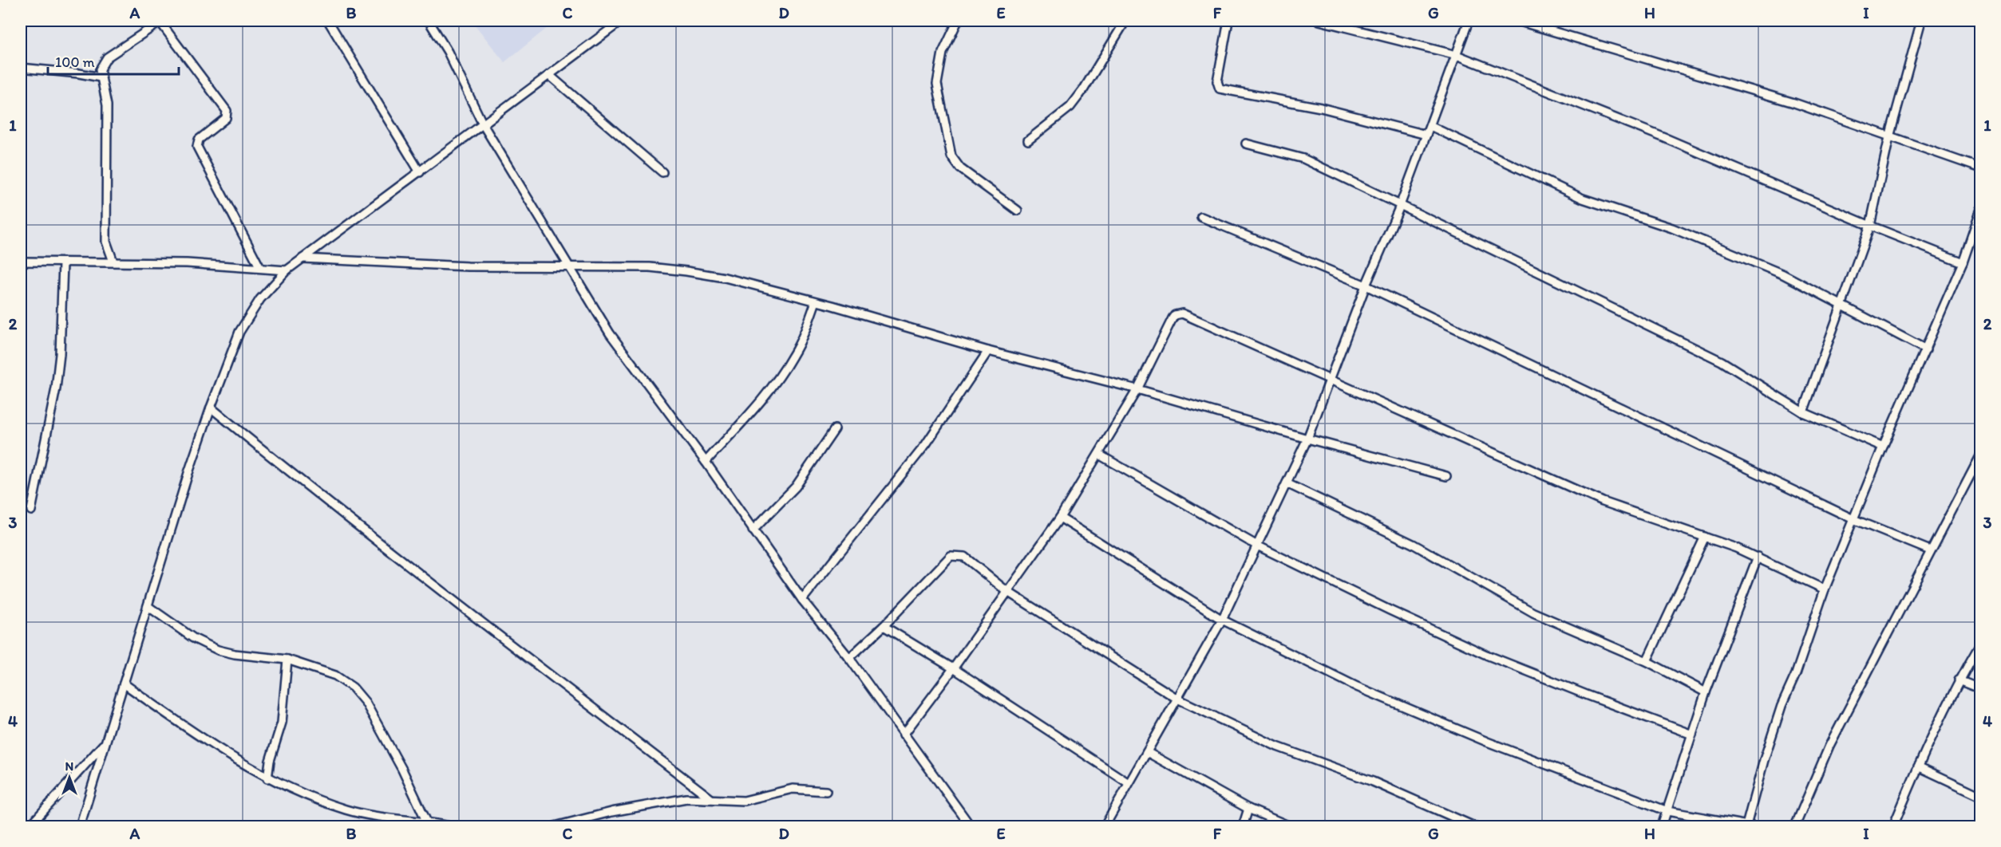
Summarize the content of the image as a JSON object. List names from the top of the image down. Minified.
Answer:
{"scale_bar":"100 m","north":"top","grid":{"columns":["A","B","C","D","E","F","G","H","I"],"rows":["1","2","3","4"]}}
